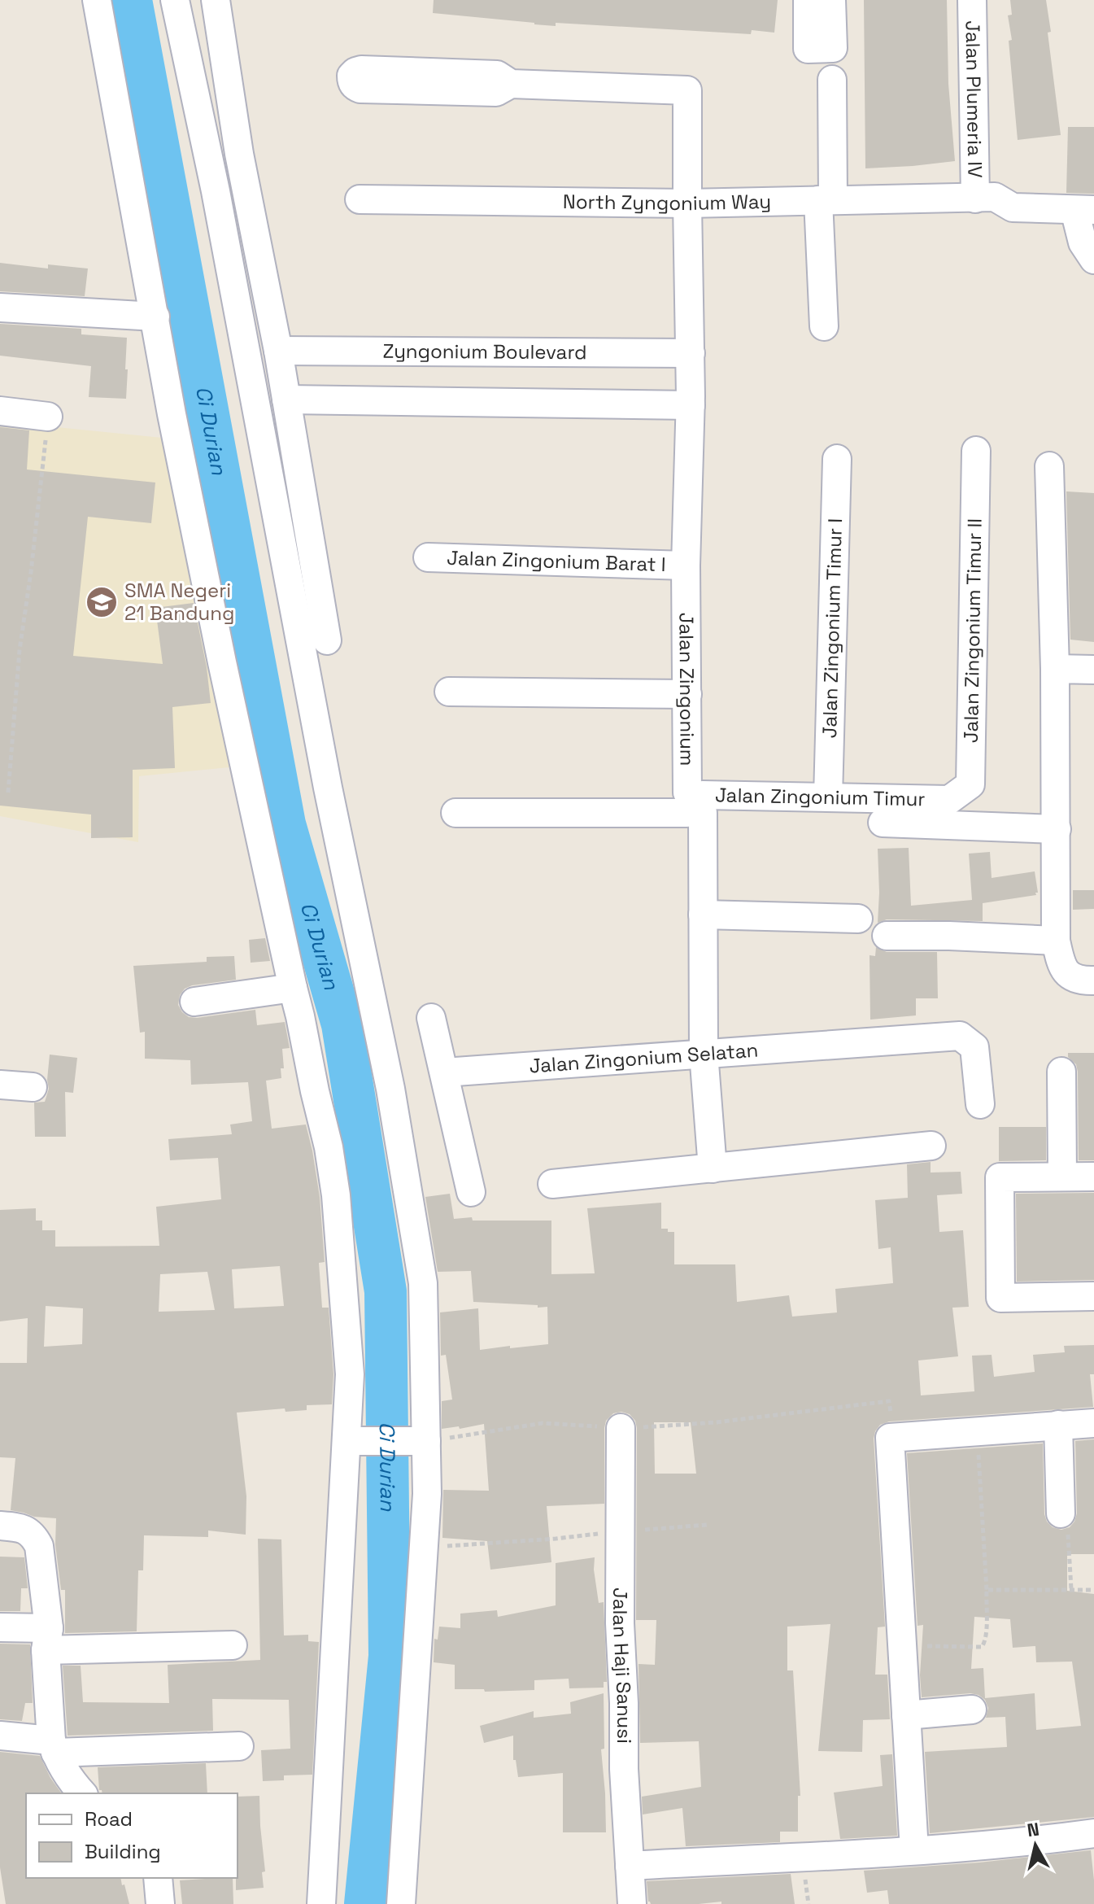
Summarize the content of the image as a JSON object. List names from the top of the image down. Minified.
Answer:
{"streets":{"street":["Jalan Plumeria IV","North Zyngonium Way","Zyngonium Boulevard","Jalan Zingonium Barat I","Jalan Zingonium Timur I","Jalan Zingonium Timur II","Jalan Zingonium","Jalan Zingonium Timur","Jalan Zingonium Selatan","Jalan Haji Sanusi"]},"crossings":[["Jalan Plumeria IV","North Zyngonium Way"],["North Zyngonium Way","Jalan Zingonium"],["Zyngonium Boulevard","Jalan Zingonium"],["Jalan Zingonium Barat I","Jalan Zingonium"],["Jalan Zingonium Timur I","Jalan Zingonium Timur"],["Jalan Zingonium Timur II","Jalan Zingonium Timur"],["Jalan Zingonium","Jalan Zingonium Timur"],["Jalan Zingonium","Jalan Zingonium Selatan"]],"water":["Ci Durian"],"places":{"school or university":["SMA Negeri 21 Bandung"]},"legend":["Road","Building"],"north":"top"}
